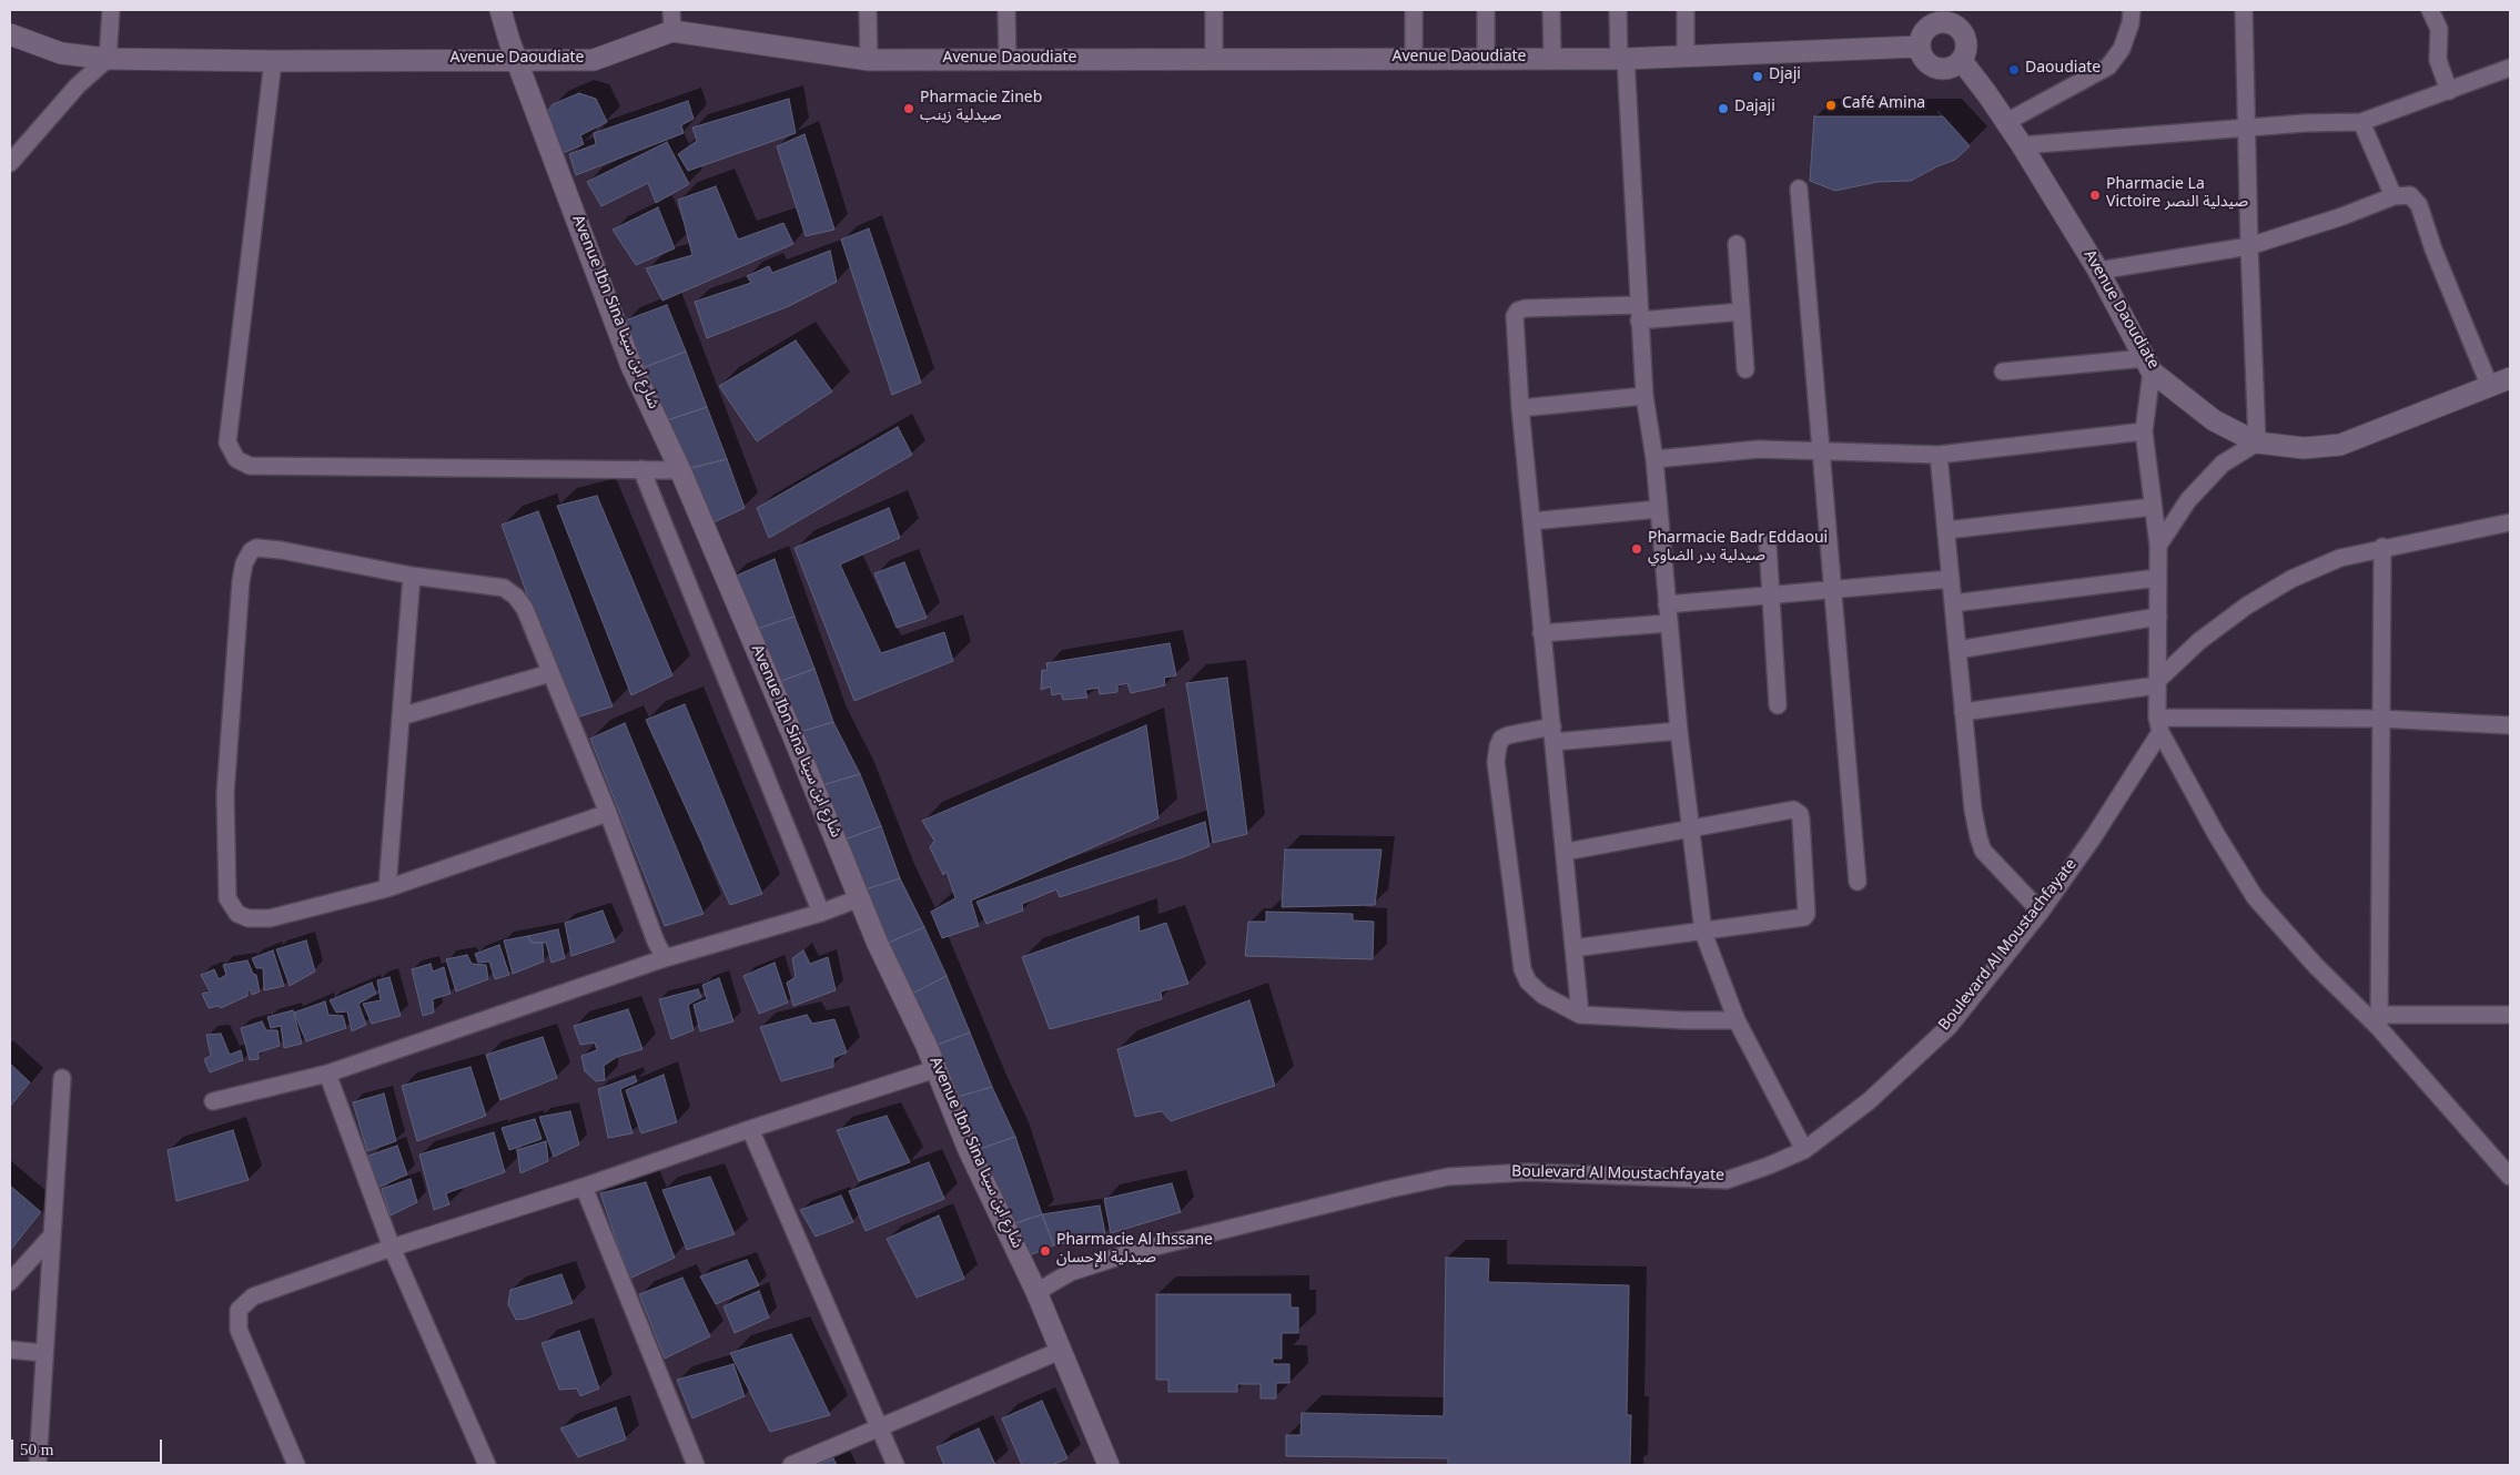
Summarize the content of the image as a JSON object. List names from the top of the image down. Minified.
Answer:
{"streets":{"street":["Avenue Daoudiate","Avenue Ibn Sina شارع ابن سينا","Boulevard Al Moustachfayate"]},"crossings":[["Avenue Daoudiate","Avenue Ibn Sina شارع ابن سينا"],["Avenue Ibn Sina شارع ابن سينا","Boulevard Al Moustachfayate"]],"places":["Daoudiate","Djaji","Café Amina","Pharmacie Zineb صيدلية زينب","Dajaji","Pharmacie La Victoire صيدلية النصر","Pharmacie Badr Eddaoui صيدلية بدر الضاوي","Pharmacie Al Ihssane صيدلية الإحسان"],"scale_bar":"50 m"}
